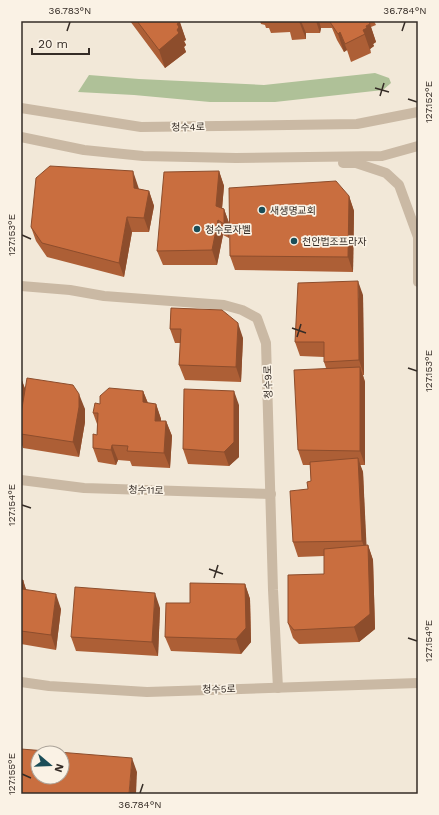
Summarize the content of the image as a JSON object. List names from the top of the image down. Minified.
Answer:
{"streets":{"street":["청수4로","청수9로","청수11로","청수5로"]},"crossings":[["청수9로","청수11로"],["청수9로","청수5로"]],"places":["새생명교회","청수로자벨","천안법조프라자"],"scale_bar":"20 m","north":"right","coordinates":["36.783°N","36.784°N","127.152°E","127.153°E","127.154°E","127.155°E"]}
